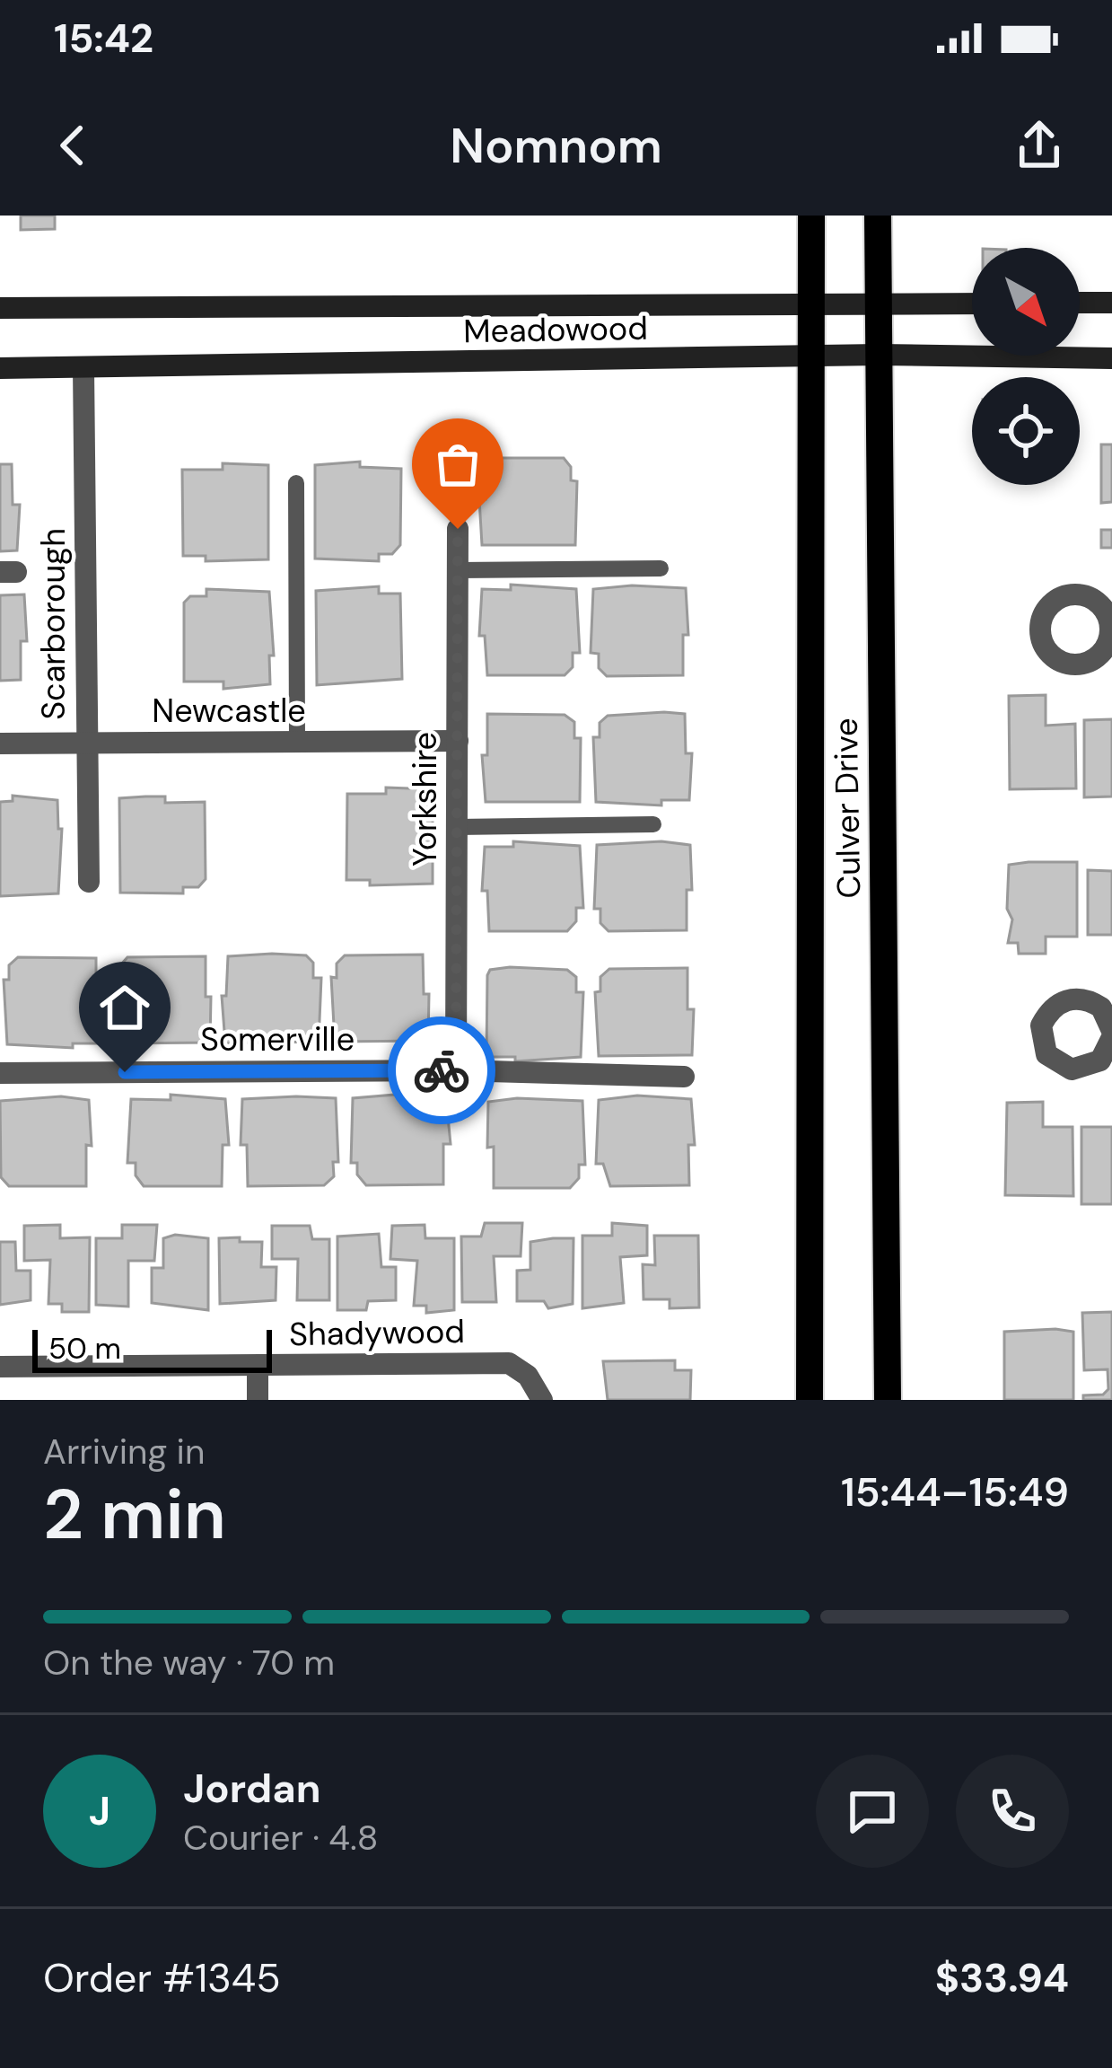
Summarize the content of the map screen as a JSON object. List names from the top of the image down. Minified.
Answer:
{"streets":{"main road":["Meadowood","Culver Drive"],"street":["Scarborough","Newcastle","Yorkshire","Somerville","Shadywood"]},"crossings":[["Meadowood","Scarborough"],["Meadowood","Culver Drive"],["Scarborough","Newcastle"],["Newcastle","Yorkshire"],["Yorkshire","Somerville"]],"scale_bar":"50 m","north":"bottom right","page":{"status":"15:42","header":"Nomnom","scale":"50 m","heading":["2 min","Arriving in","15:44–15:49"],"panel":["Jordan","Courier · 4.8","Order #1345","$33.94"],"bar":"On the way · 70 m","round":"J"}}
